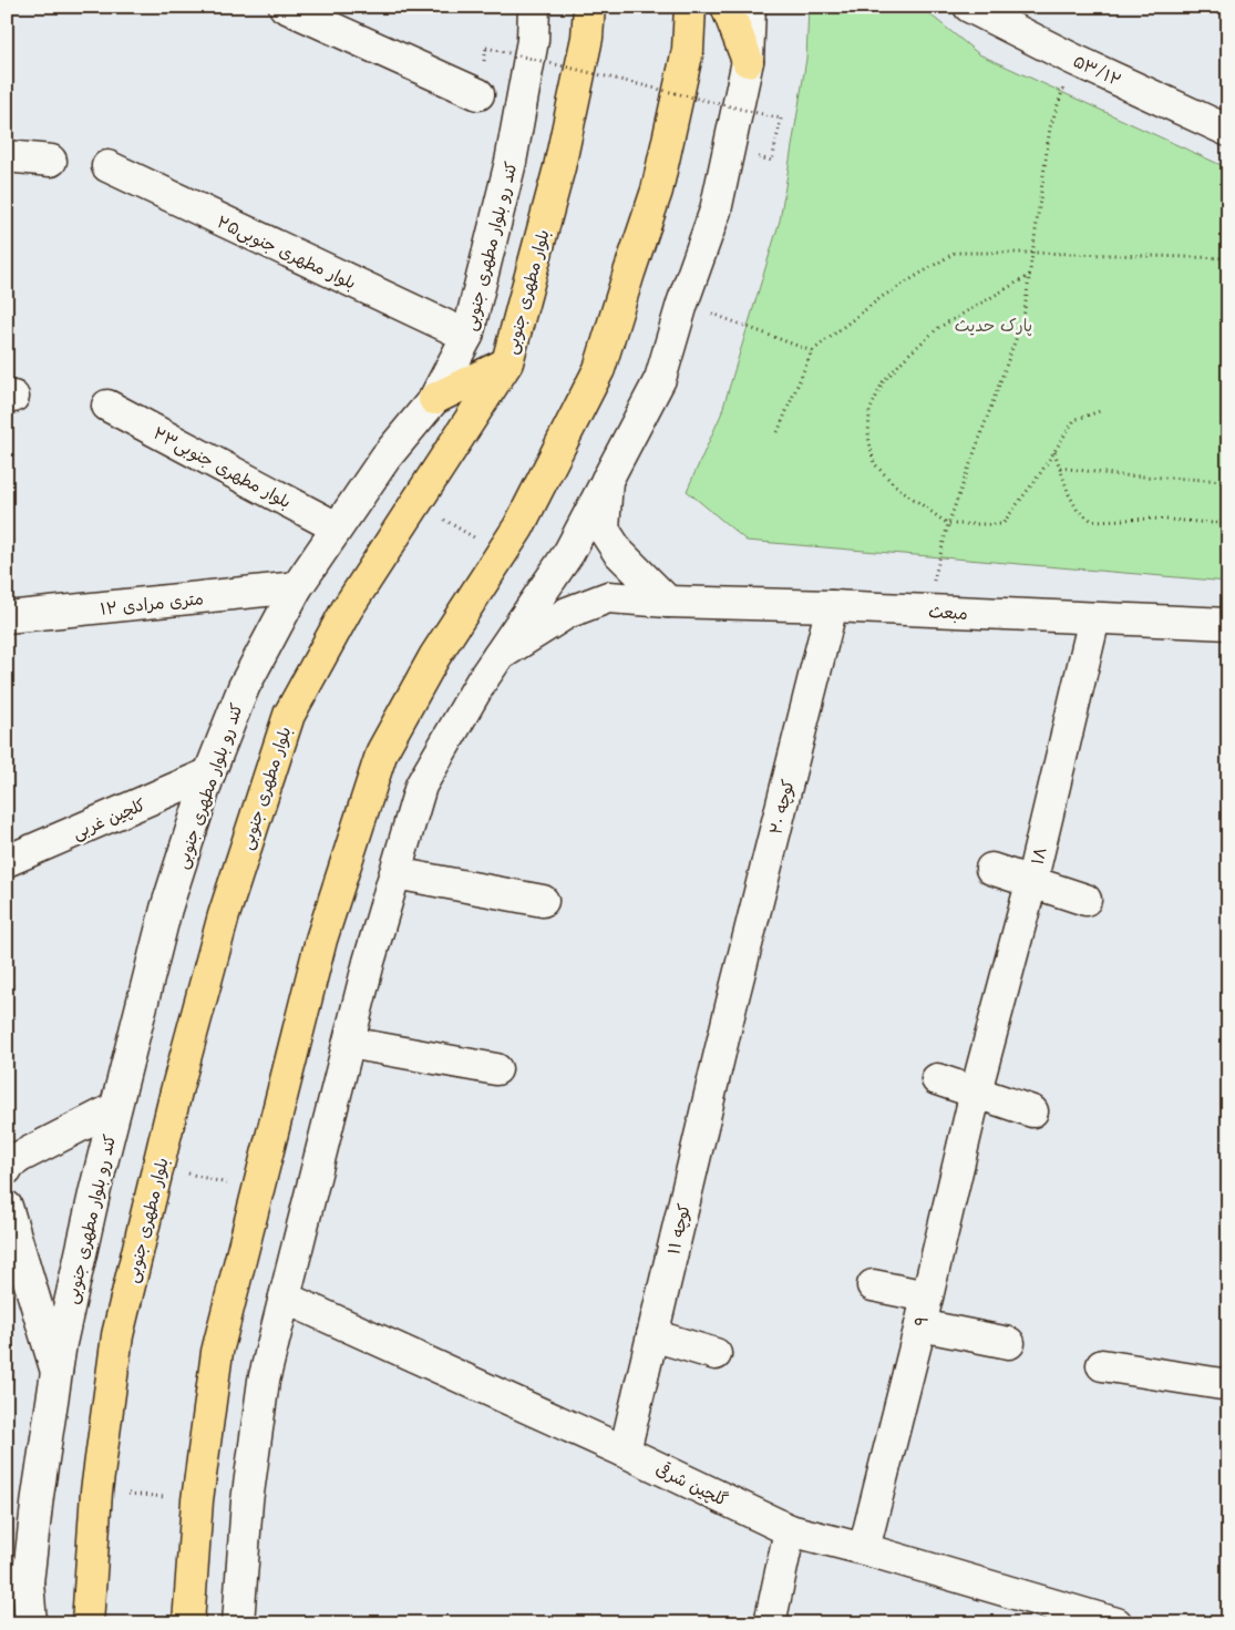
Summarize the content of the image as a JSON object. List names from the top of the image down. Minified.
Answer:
{"streets":{"main road":["بلوار مطهری جنوبی"],"street":["۵۳/۱۲","کند رو بلوار مطهری جنوبی","بلوار مطهری جنوبی۲۵","بلوار مطهری جنوبی۲۳","۱۲ متری مرادی","مبعث","کوچه ۲۰","کلچین غربی","۱۸","کوچه ۱۱","۹","گلچین شرقی"]},"crossings":[["کند رو بلوار مطهری جنوبی","بلوار مطهری جنوبی۲۵"],["کند رو بلوار مطهری جنوبی","بلوار مطهری جنوبی۲۳"],["کند رو بلوار مطهری جنوبی","۱۲ متری مرادی"],["کند رو بلوار مطهری جنوبی","کلچین غربی"],["مبعث","کوچه ۲۰"],["مبعث","۱۸"],["کوچه ۲۰","کوچه ۱۱"],["۱۸","۹"],["کوچه ۱۱","گلچین شرقی"],["۹","گلچین شرقی"]],"parks":["پارک حدیث"]}
